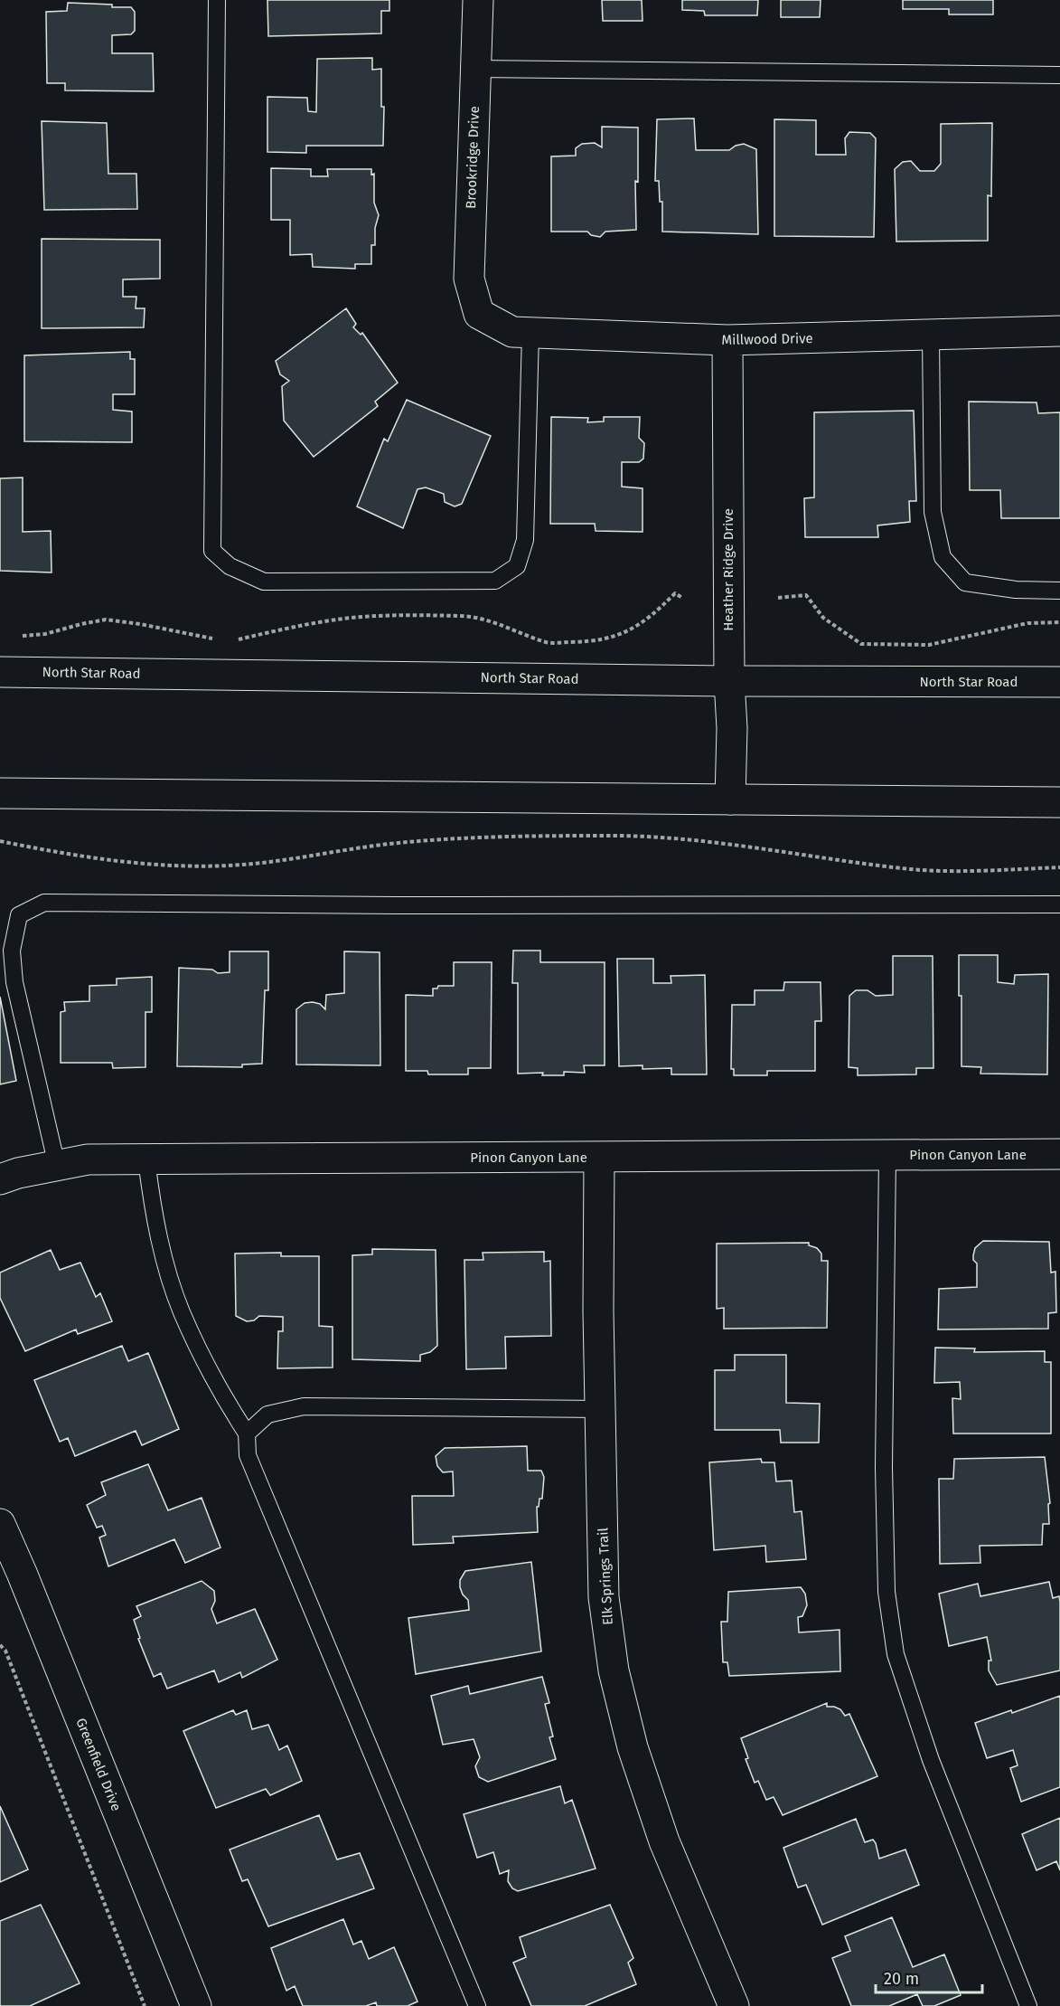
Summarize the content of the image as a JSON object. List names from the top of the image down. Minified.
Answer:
{"streets":{"street":["Brookridge Drive","Millwood Drive","Heather Ridge Drive","North Star Road","Pinon Canyon Lane","Elk Springs Trail","Greenfield Drive"]},"crossings":[["Brookridge Drive","Millwood Drive"],["Millwood Drive","Heather Ridge Drive"],["Heather Ridge Drive","North Star Road"],["Pinon Canyon Lane","Elk Springs Trail"]],"scale_bar":"20 m"}
